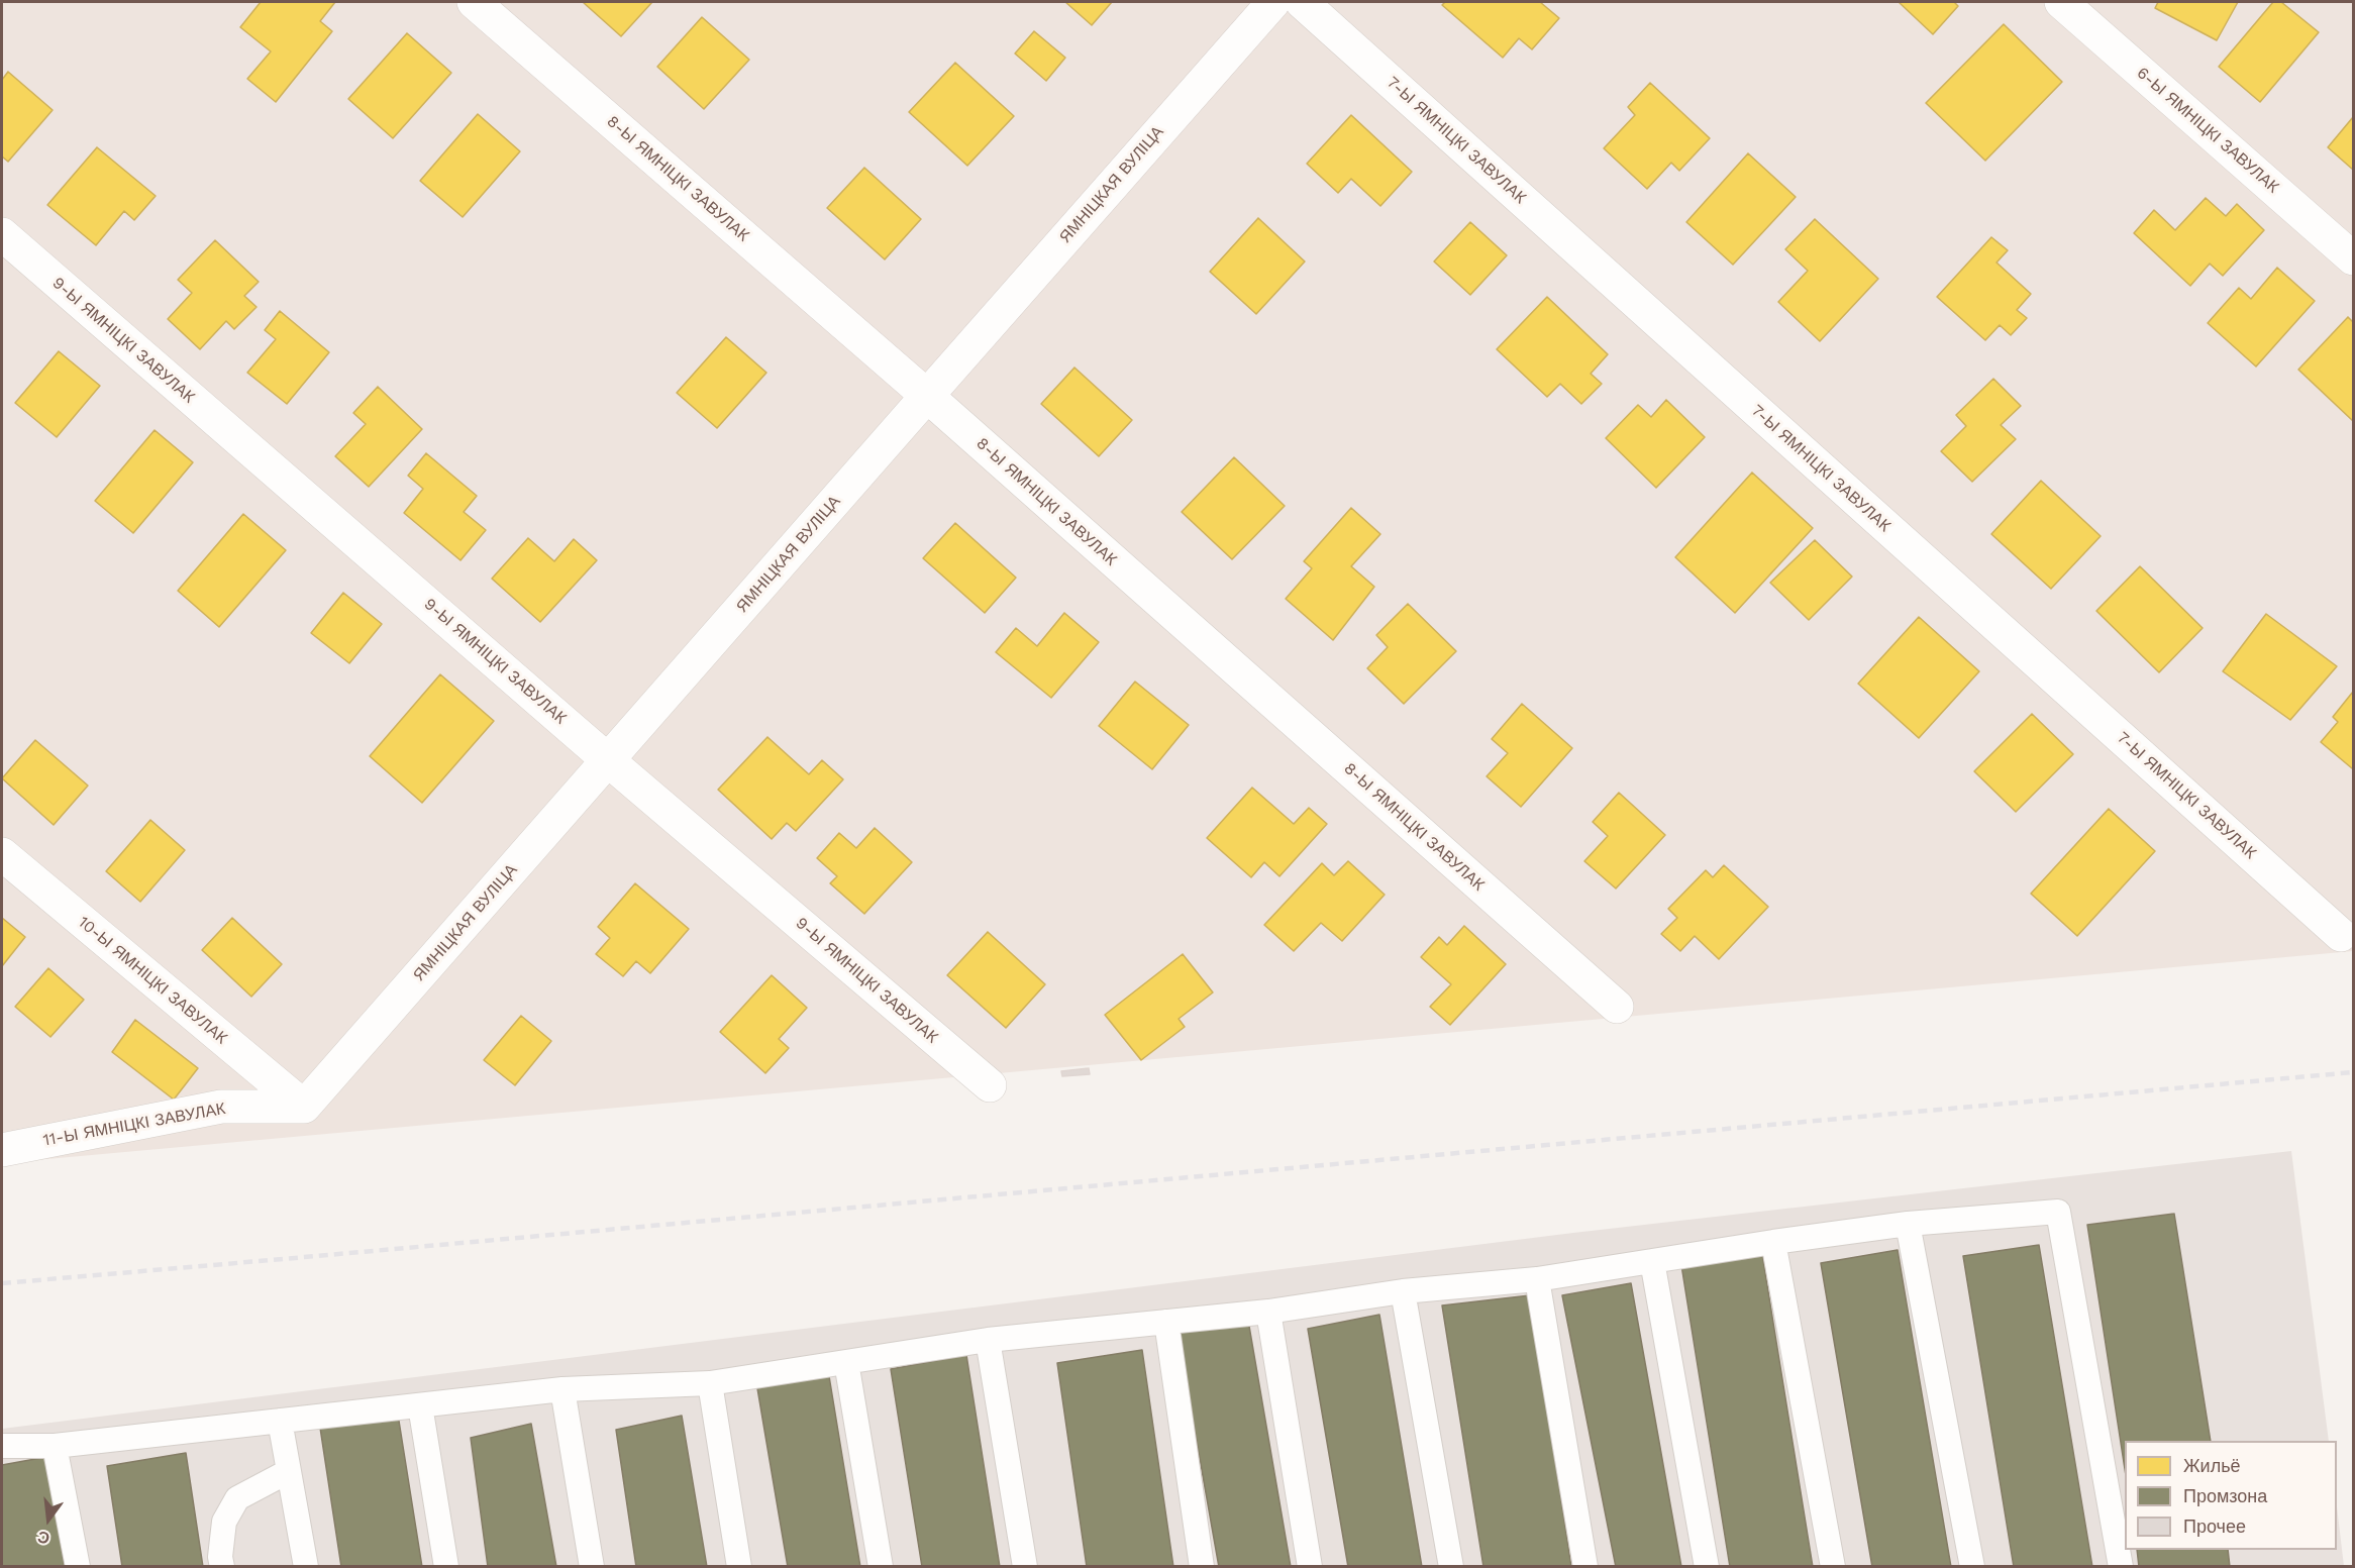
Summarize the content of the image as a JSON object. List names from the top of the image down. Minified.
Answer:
{"streets":{"street":["6-Ы ЯМНІЦКІ ЗАВУЛАК","7-Ы ЯМНІЦКІ ЗАВУЛАК","8-Ы ЯМНІЦКІ ЗАВУЛАК","ЯМНІЦКАЯ ВУЛІЦА","9-Ы ЯМНІЦКІ ЗАВУЛАК","10-Ы ЯМНІЦКІ ЗАВУЛАК","11-Ы ЯМНІЦКІ ЗАВУЛАК"]},"crossings":[["8-Ы ЯМНІЦКІ ЗАВУЛАК","ЯМНІЦКАЯ ВУЛІЦА"],["ЯМНІЦКАЯ ВУЛІЦА","9-Ы ЯМНІЦКІ ЗАВУЛАК"],["ЯМНІЦКАЯ ВУЛІЦА","10-Ы ЯМНІЦКІ ЗАВУЛАК"],["ЯМНІЦКАЯ ВУЛІЦА","11-Ы ЯМНІЦКІ ЗАВУЛАК"],["10-Ы ЯМНІЦКІ ЗАВУЛАК","11-Ы ЯМНІЦКІ ЗАВУЛАК"]],"legend":["Жильё","Промзона","Прочее"],"north":"bottom"}
